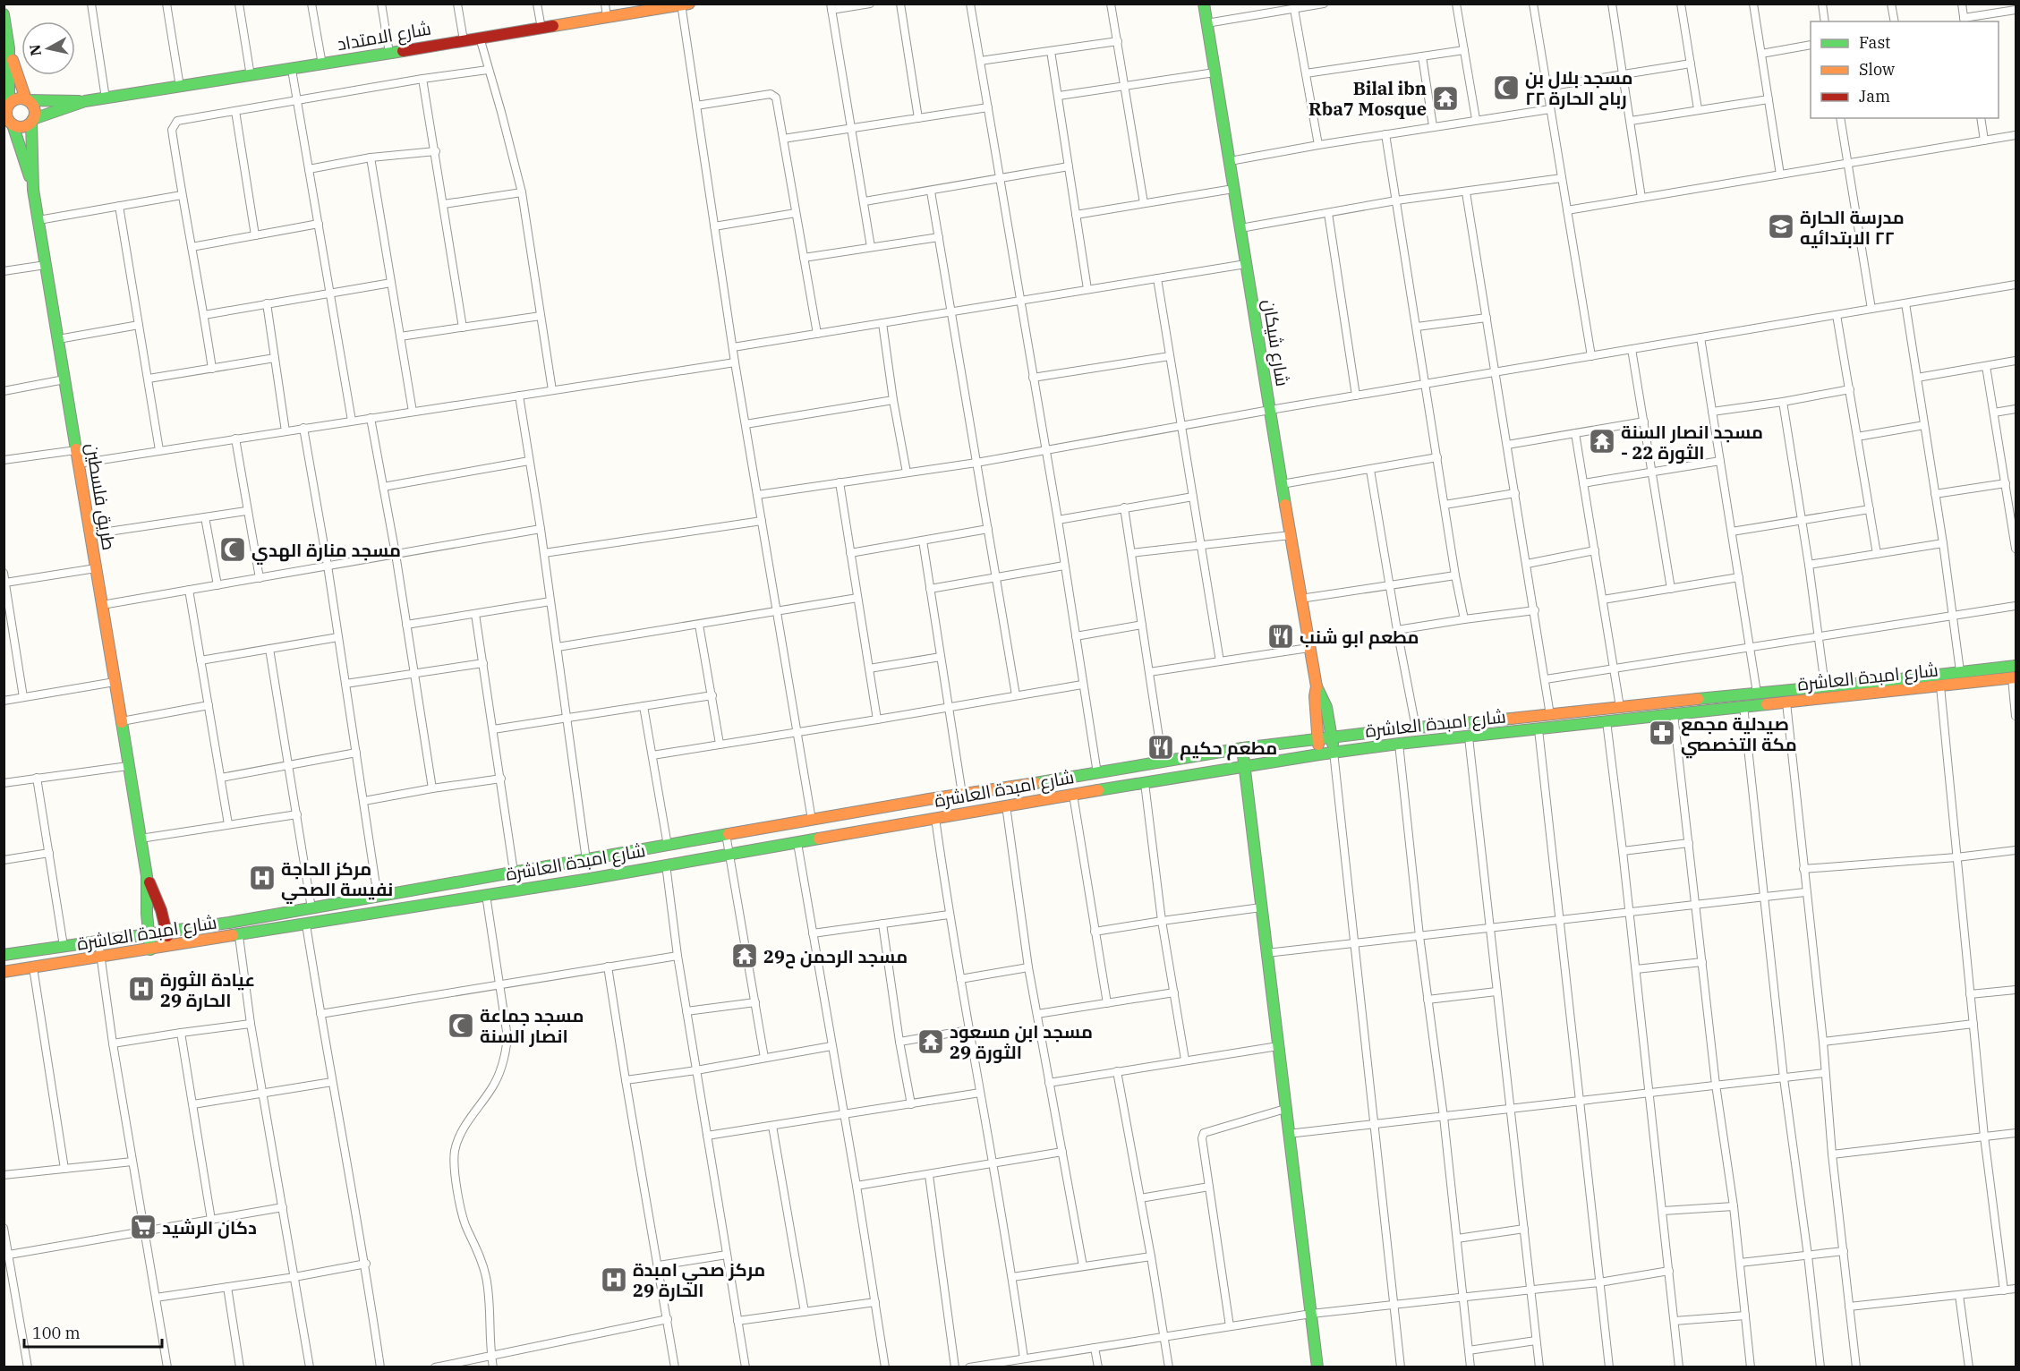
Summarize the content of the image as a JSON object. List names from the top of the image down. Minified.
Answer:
{"streets":{"main road":["شارع الامتداد","شارع شيكان","طريق فلسطين","شارع امبدة العاشرة"]},"crossings":[["شارع الامتداد","طريق فلسطين"],["شارع شيكان","شارع امبدة العاشرة"],["طريق فلسطين","شارع امبدة العاشرة"]],"places":{"mosque":["مسجد بلال بن رباح الحارة ٢٢","مسجد منارة الهدي","مسجد جماعة انصار السنة"],"temple":["Bilal ibn Rba7 Mosque","مسجد انصار السنة - الثورة 22","مسجد الرحمن ح29","مسجد ابن مسعود الثورة 29"],"school or university":["مدرسة الحارة ٢٢ الابتدائيه"],"restaurant":["مطعم ابو شنب","مطعم حكيم"],"pharmacy":["صيدلية مجمع مكة التخصصي"],"hospital":["مركز الحاجة نفيسة الصحي","عيادة الثورة الحارة 29","مركز صحي امبدة الحارة 29"],"supermarket":["دكان الرشيد"]},"legend":["Fast","Slow","Jam"],"scale_bar":"100 m","north":"left"}
